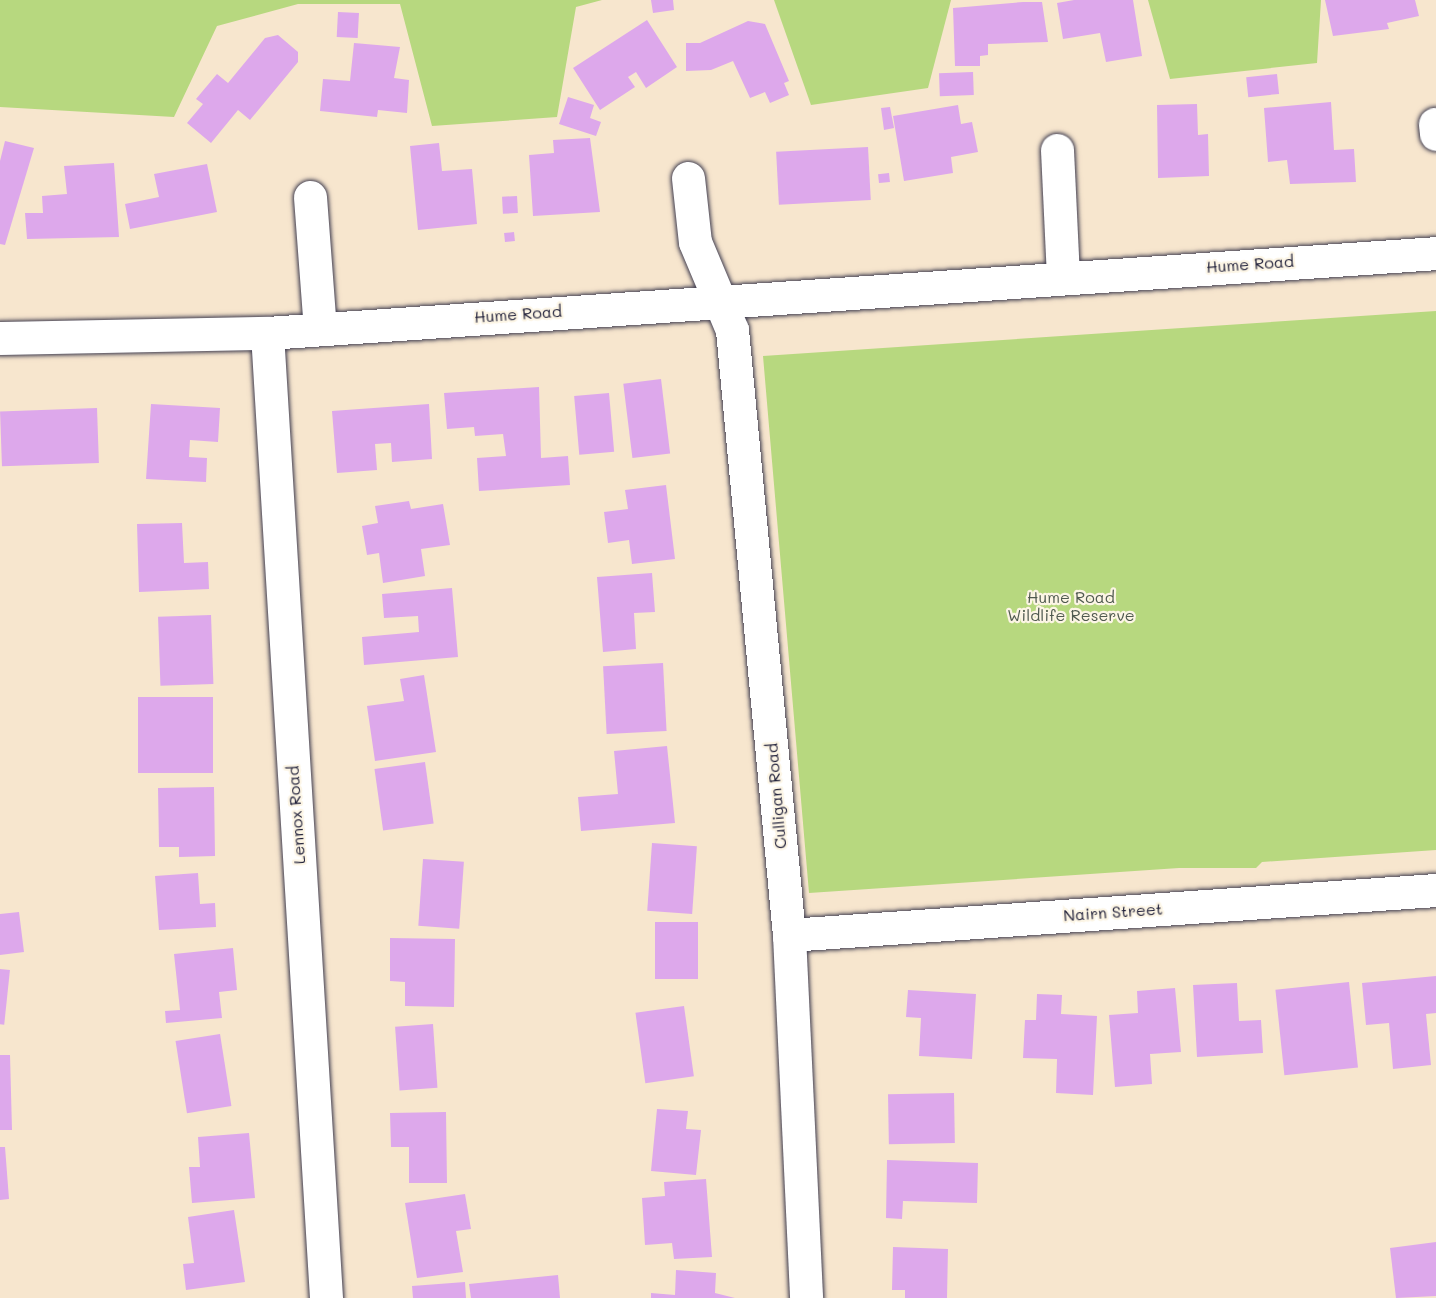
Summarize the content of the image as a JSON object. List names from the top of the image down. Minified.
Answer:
{"streets":{"street":["Hume Road","Culligan Road","Lennox Road","Nairn Street"]},"crossings":[["Hume Road","Culligan Road"],["Hume Road","Lennox Road"],["Culligan Road","Nairn Street"]],"parks":["Hume Road Wildlife Reserve"]}
